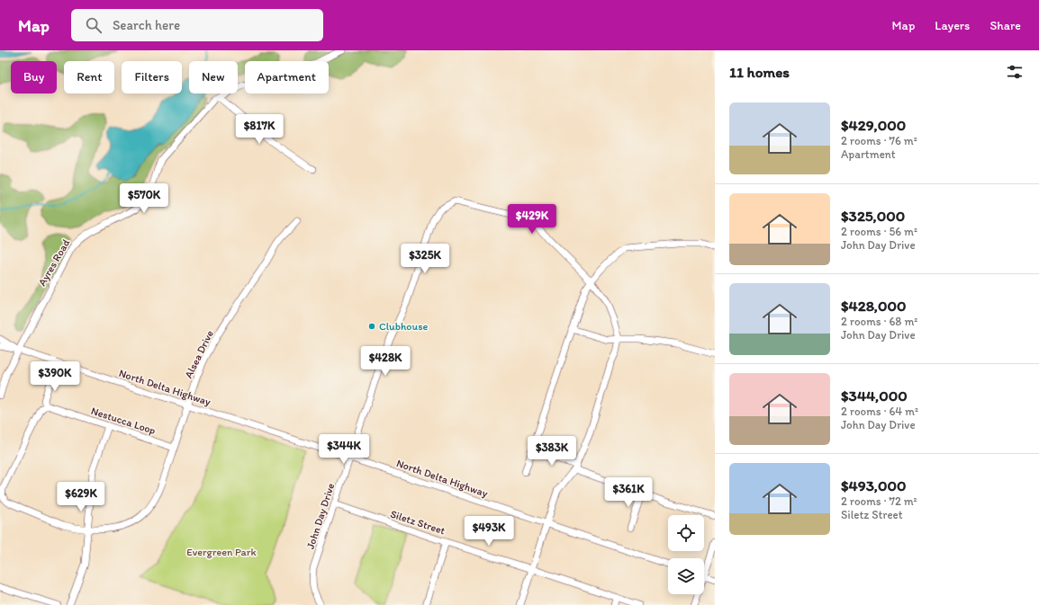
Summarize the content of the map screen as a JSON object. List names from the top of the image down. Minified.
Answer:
{"streets":{"street":["Ayres Road","Alsea Drive","North Delta Highway","Nestucca Loop","John Day Drive","Siletz Street"]},"crossings":[["Ayres Road","North Delta Highway"],["Alsea Drive","North Delta Highway"],["Alsea Drive","Nestucca Loop"],["North Delta Highway","John Day Drive"],["John Day Drive","Siletz Street"]],"parks":["Evergreen Park"],"places":["Clubhouse"],"page":{"header":"Map","search":"Search here","nav":["Map","Layers","Share"],"heading":"11 homes","chip":["Buy","Rent","Filters","New","Apartment"],"list":[{"name":"$429,000","note":"2 rooms · 76 m² · Apartment"},{"name":"$325,000","note":"2 rooms · 56 m² · John Day Drive"},{"name":"$428,000","note":"2 rooms · 68 m² · John Day Drive"},{"name":"$344,000","note":"2 rooms · 64 m² · John Day Drive"},{"name":"$493,000","note":"2 rooms · 72 m² · Siletz Street"}],"price":["$817K","$570K","$429K","$325K","$428K","$390K","$344K","$383K","$361K","$629K","$493K"]}}
